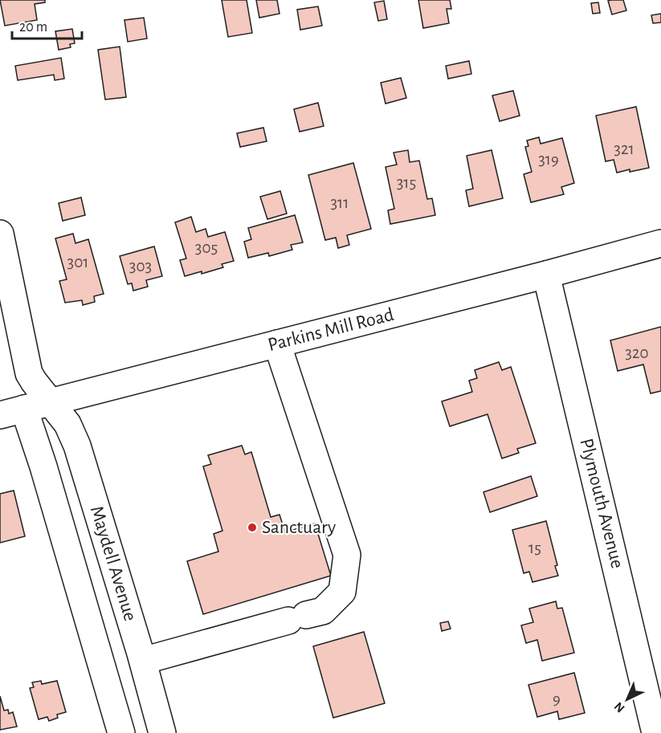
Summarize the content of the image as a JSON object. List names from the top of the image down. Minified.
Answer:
{"streets":{"street":["Parkins Mill Road","Plymouth Avenue","Maydell Avenue"]},"crossings":[["Parkins Mill Road","Plymouth Avenue"],["Parkins Mill Road","Maydell Avenue"]],"places":["Sanctuary"],"house_numbers":["321","319","315","311","305","301","303","320","15","9"],"scale_bar":"20 m","north":"bottom left"}
